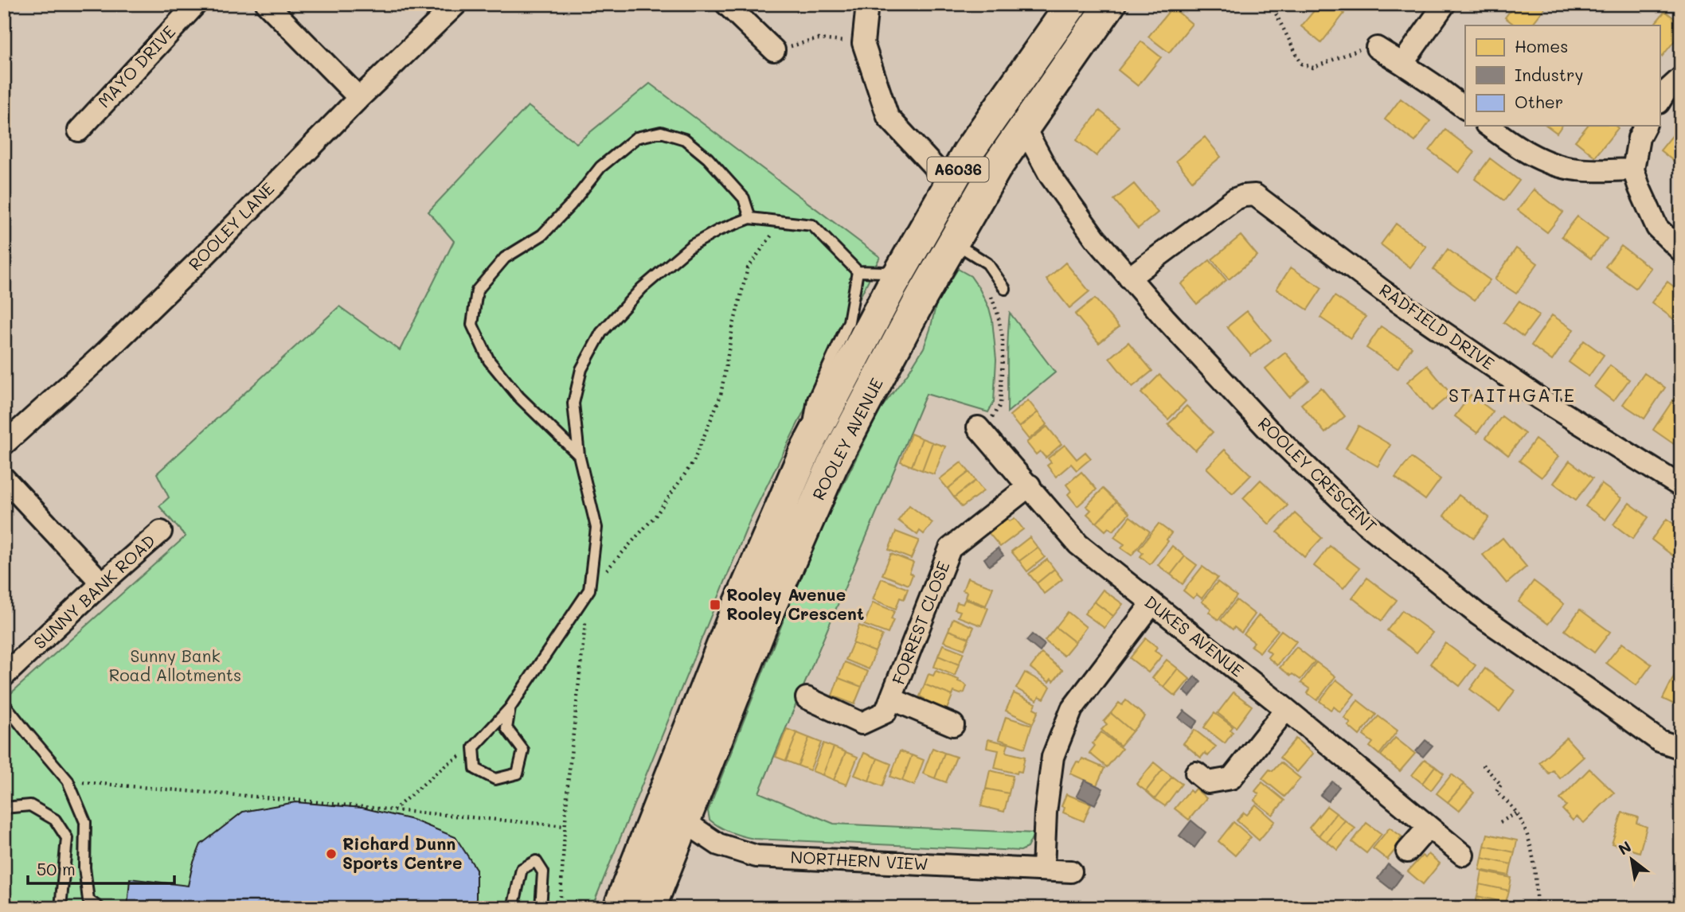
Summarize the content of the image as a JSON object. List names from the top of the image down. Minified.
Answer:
{"streets":{"highway":["A6036","ROOLEY AVENUE"],"street":["MAYO DRIVE","ROOLEY LANE","RADFIELD DRIVE","ROOLEY CRESCENT","SUNNY BANK ROAD","FORREST CLOSE","DUKES AVENUE","NORTHERN VIEW"]},"crossings":[["RADFIELD DRIVE","ROOLEY CRESCENT"],["ROOLEY AVENUE","ROOLEY CRESCENT"],["ROOLEY AVENUE","NORTHERN VIEW"],["FORREST CLOSE","DUKES AVENUE"]],"districts":["STAITHGATE"],"parks":["Sunny Bank Road Allotments"],"places":{"transit":["Rooley Avenue Rooley Crescent"],"other":["Richard Dunn Sports Centre"]},"legend":["Homes","Industry","Other"],"scale_bar":"50 m","north":"top left"}
